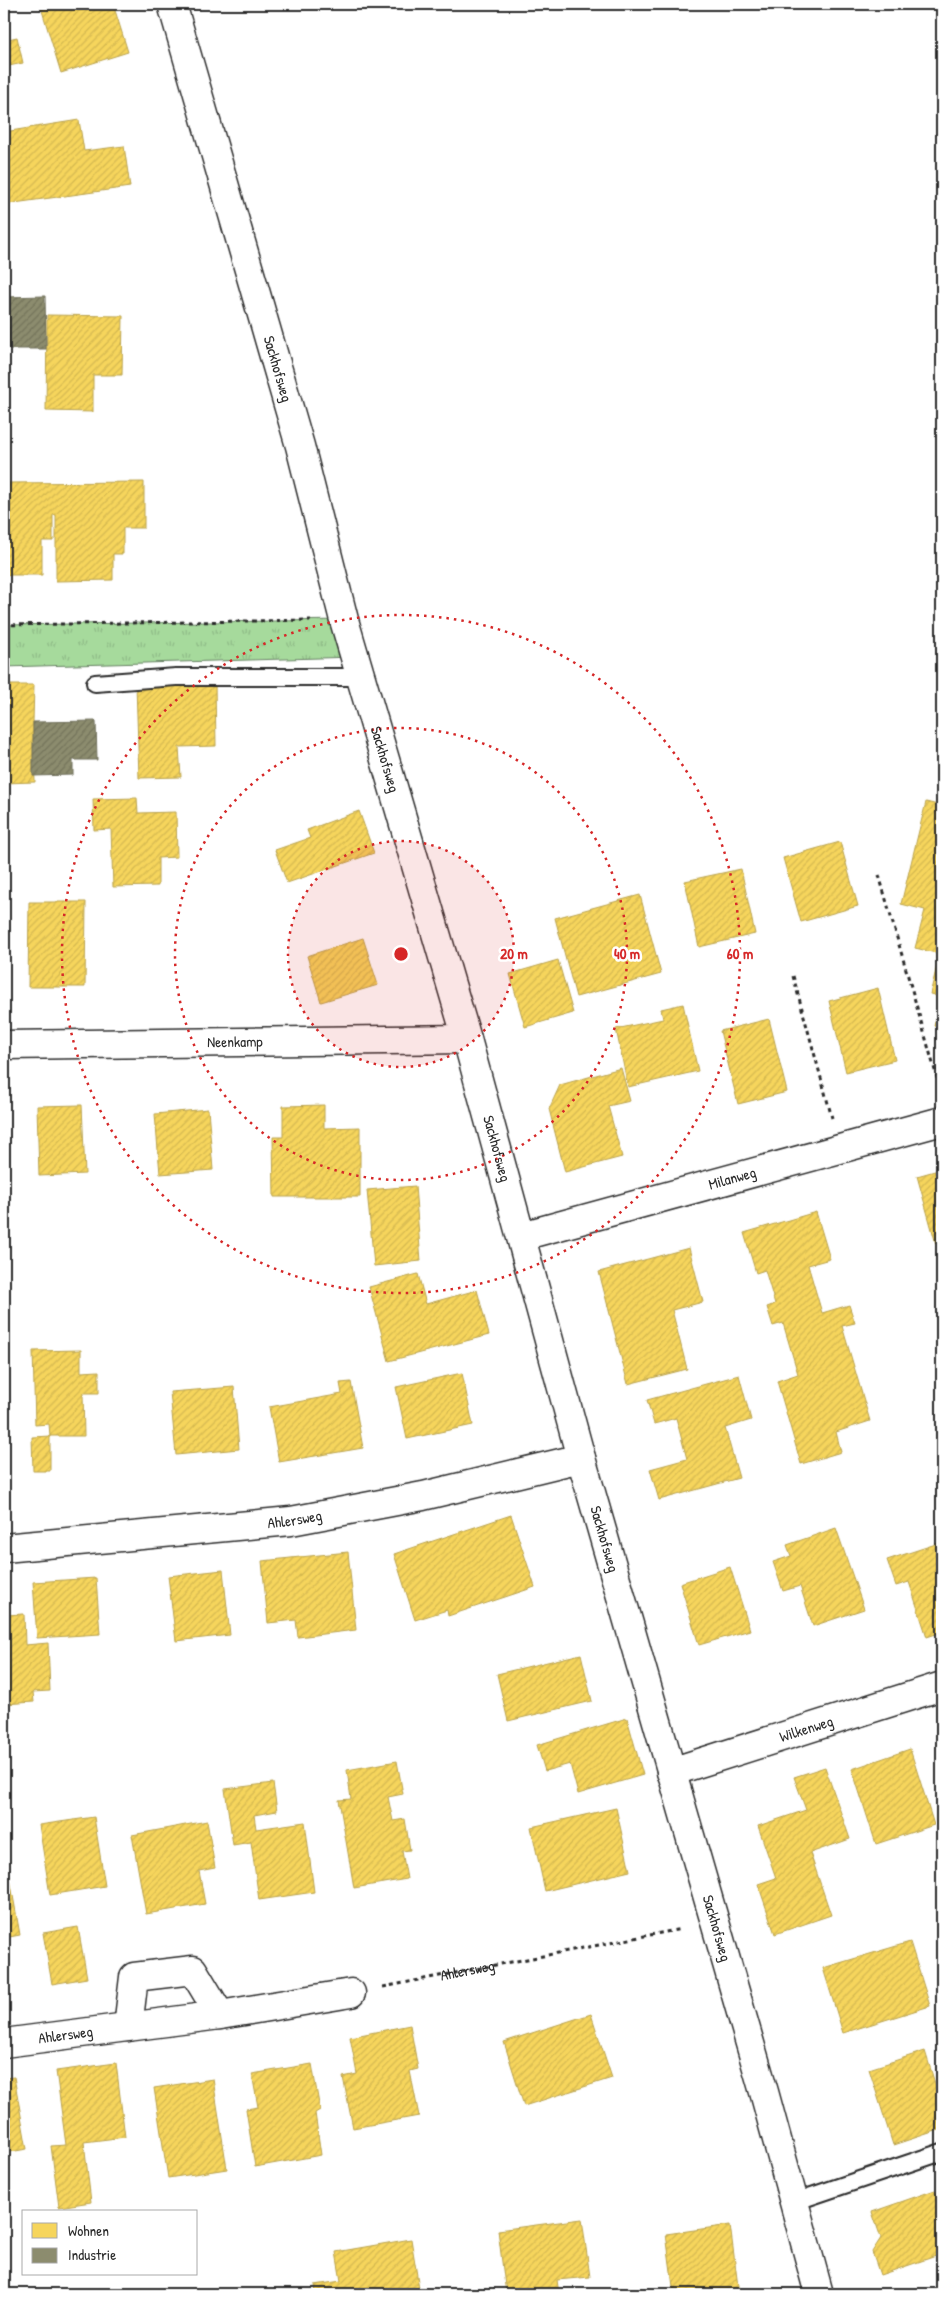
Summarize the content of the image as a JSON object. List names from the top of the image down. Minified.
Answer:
{"streets":{"street":["Sackhofsweg","Neenkamp","Milanweg","Ahlersweg","Wilkenweg"]},"crossings":[["Sackhofsweg","Neenkamp"],["Sackhofsweg","Milanweg"],["Sackhofsweg","Ahlersweg"],["Sackhofsweg","Wilkenweg"]],"legend":["Wohnen","Industrie"],"rings":["20 m","40 m","60 m"]}
